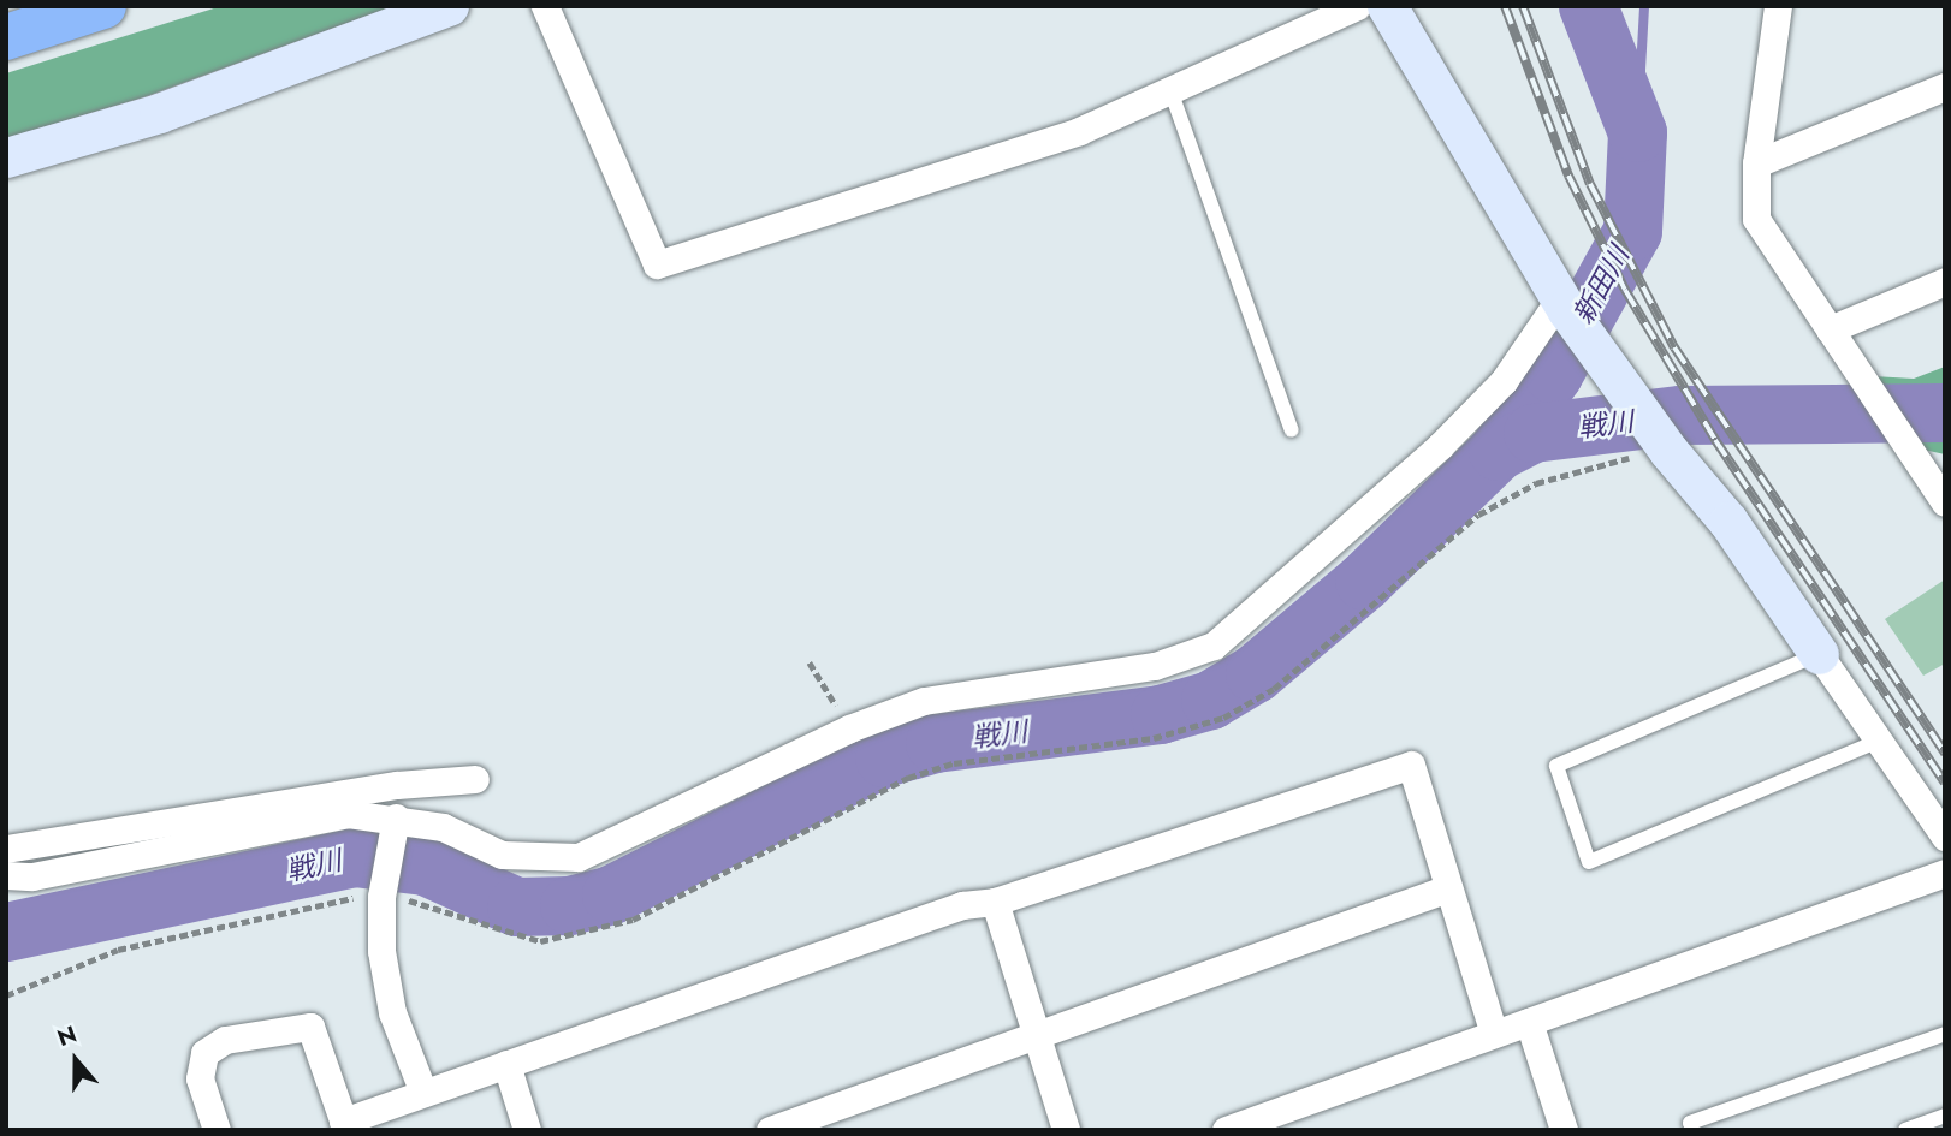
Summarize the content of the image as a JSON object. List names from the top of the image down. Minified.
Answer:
{"water":["新田川","戦川"],"north":"top"}
